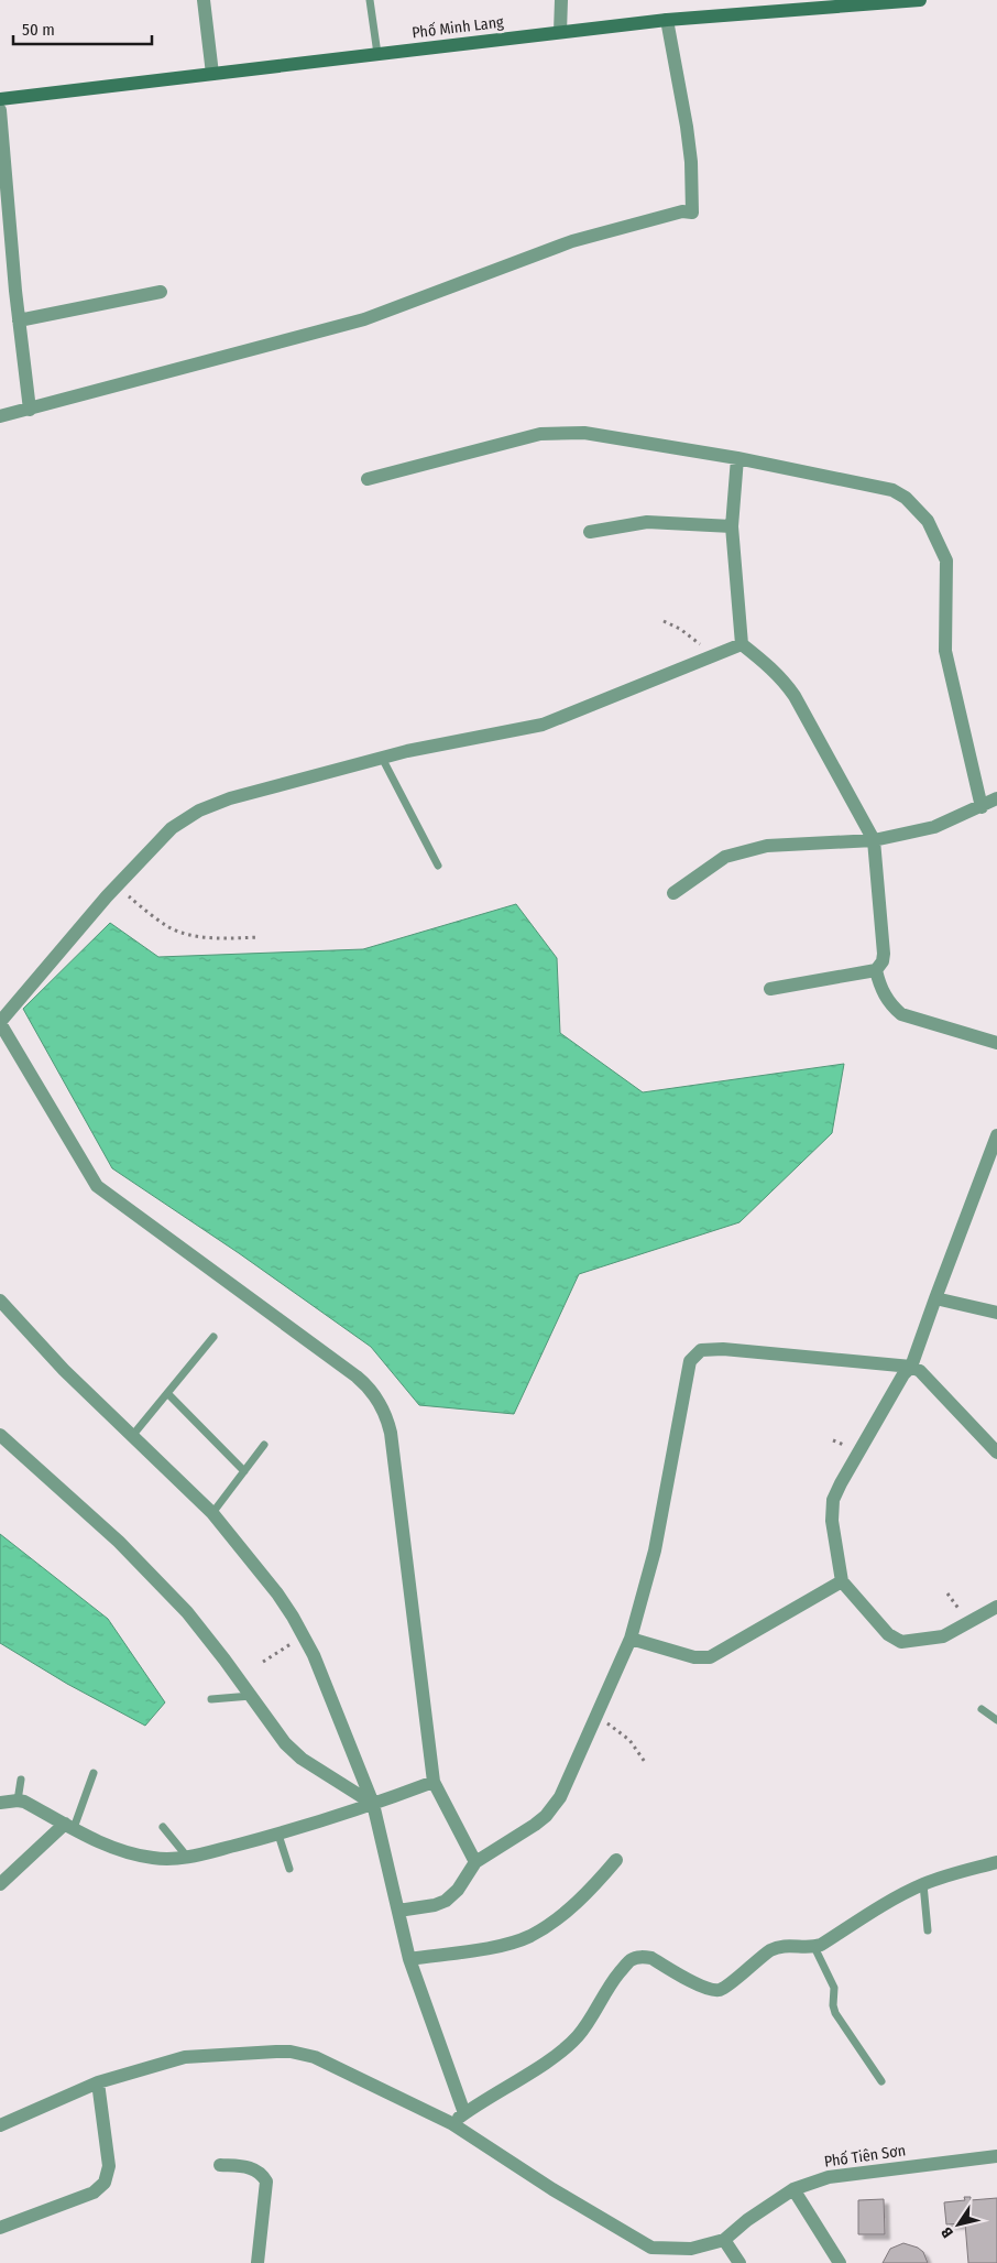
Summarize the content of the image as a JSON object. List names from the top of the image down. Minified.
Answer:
{"streets":{"street":["Phố Minh Lang","Phố Tiên Sơn"]},"scale_bar":"50 m","north":"bottom left"}
